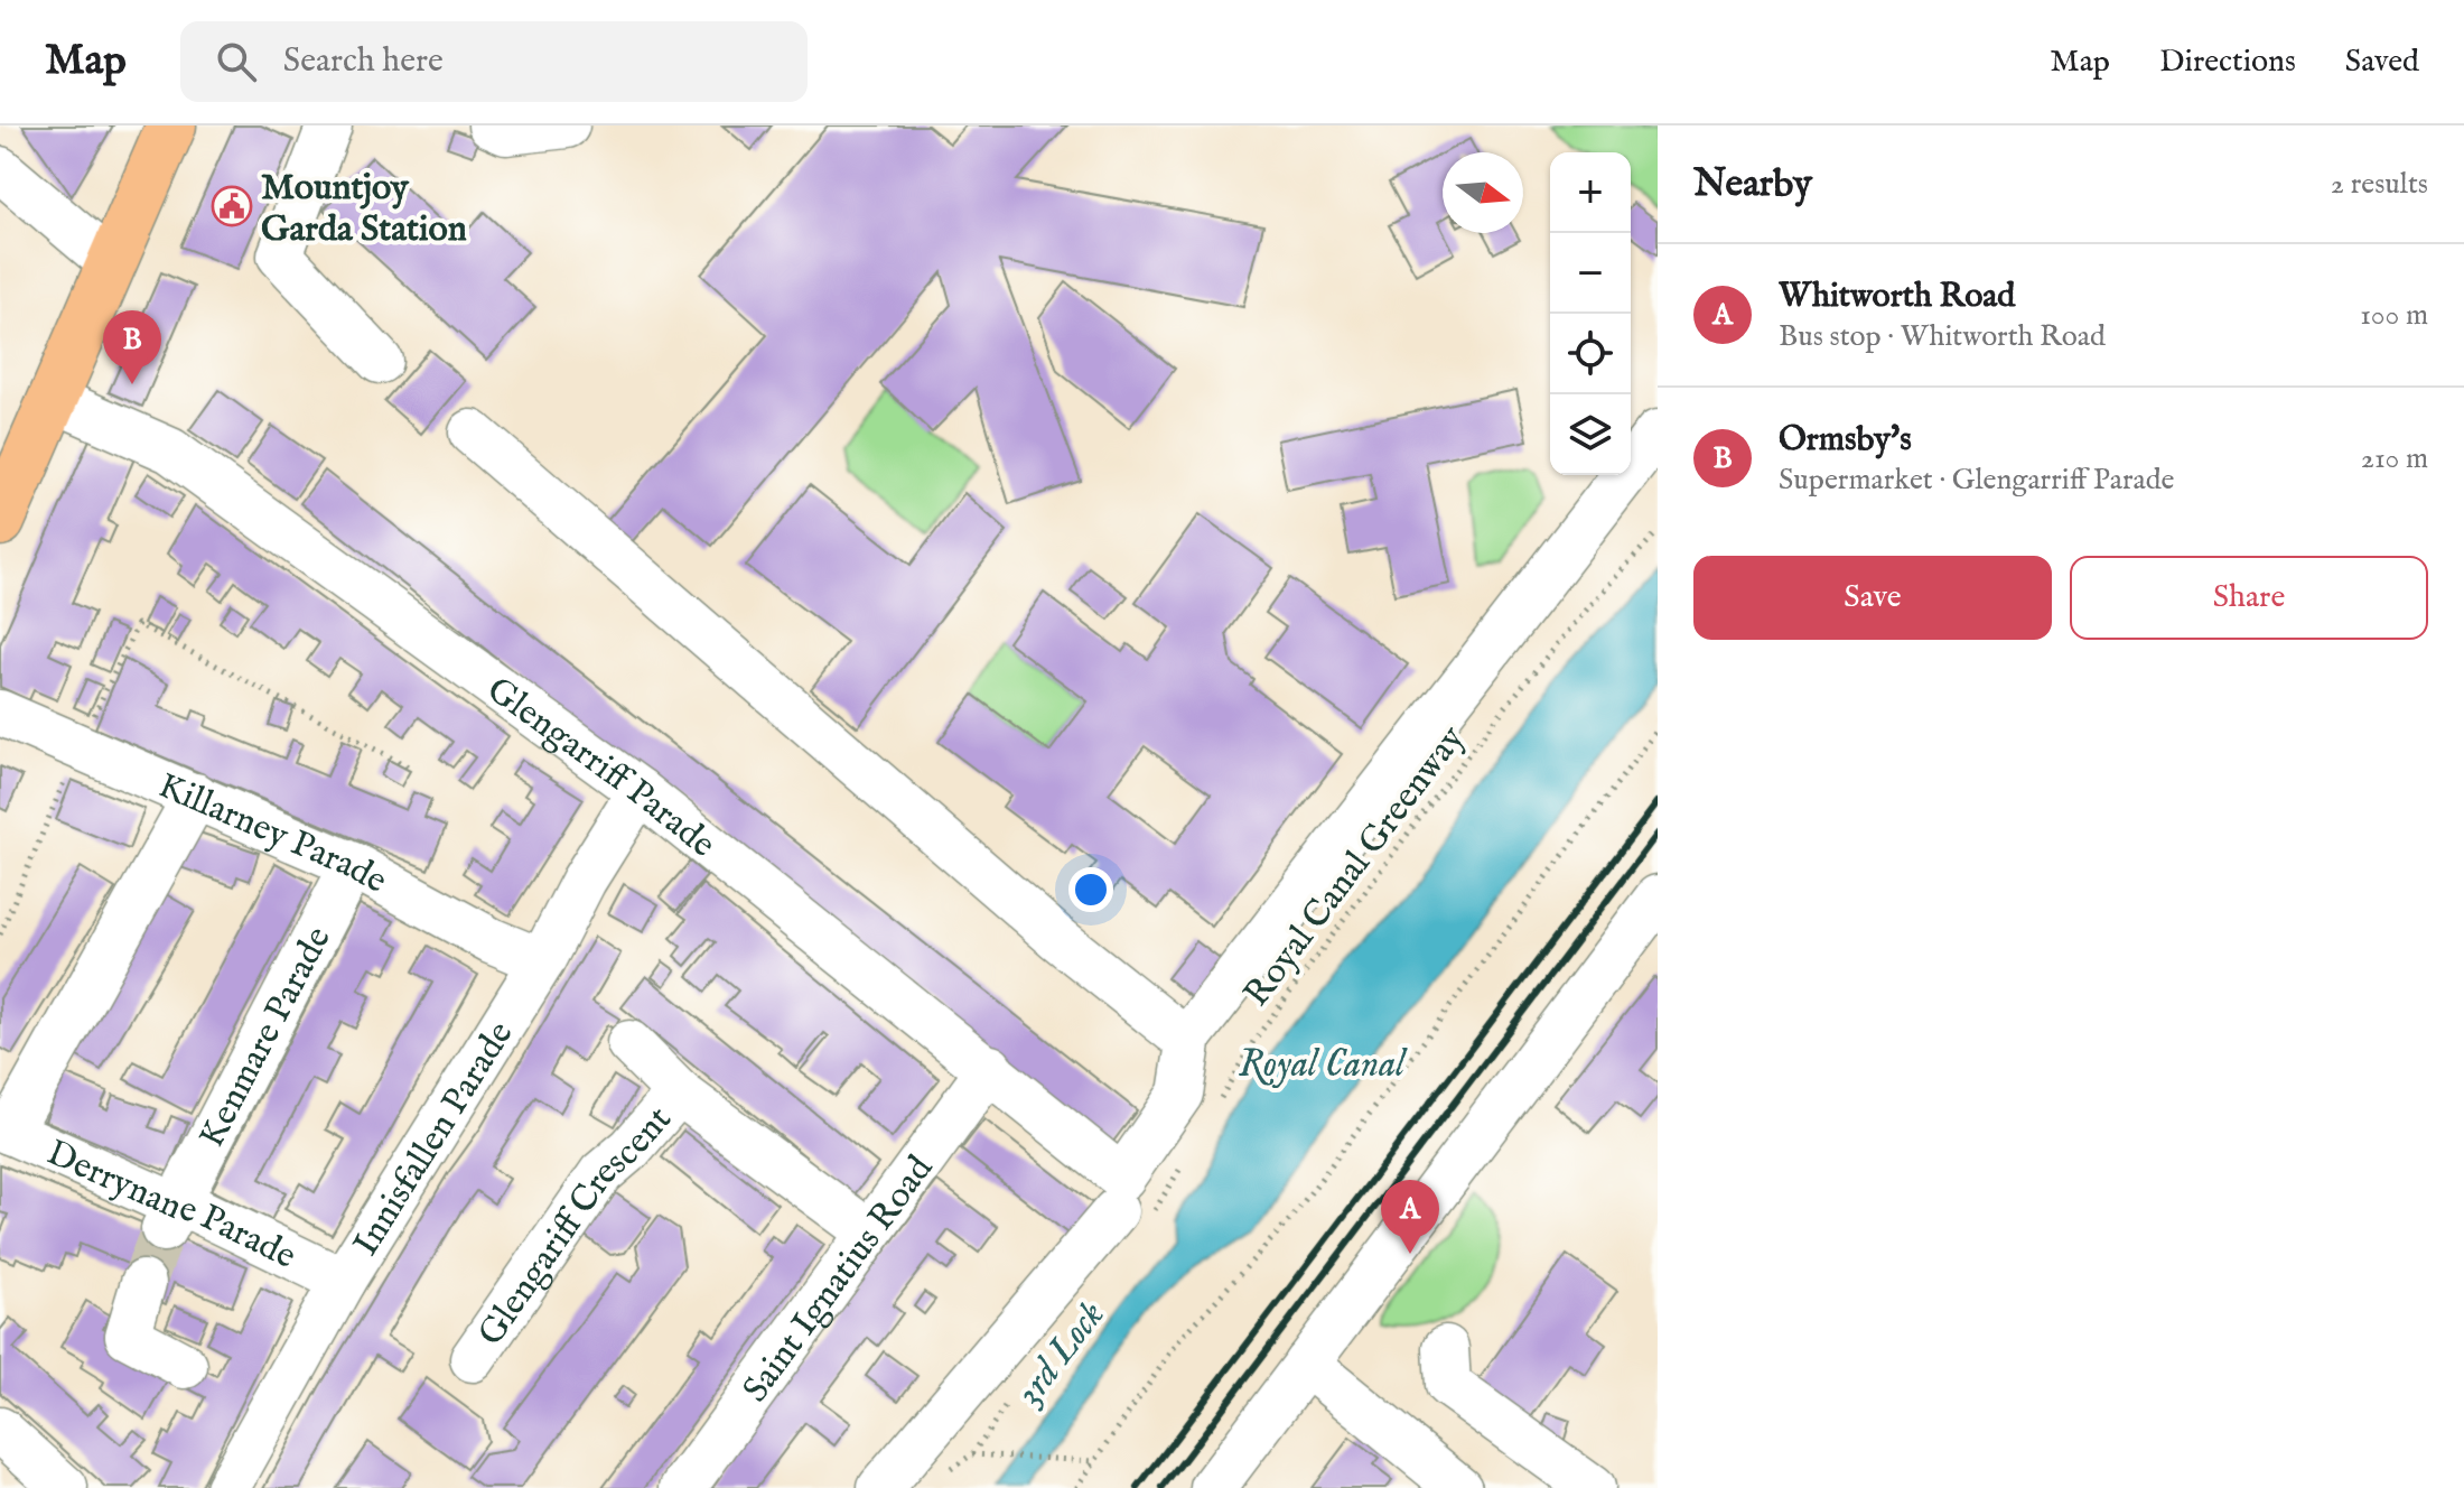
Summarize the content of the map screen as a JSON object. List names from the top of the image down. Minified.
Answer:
{"streets":{"street":["Glengarriff Parade","Killarney Parade","Kenmare Parade","Innisfallen Parade","Derrynane Parade","Glengariff Crescent","Saint Ignatius Road"],"path":["Royal Canal Greenway"]},"crossings":[["Glengarriff Parade","Innisfallen Parade"],["Glengarriff Parade","Saint Ignatius Road"],["Killarney Parade","Kenmare Parade"],["Killarney Parade","Innisfallen Parade"],["Kenmare Parade","Derrynane Parade"],["Innisfallen Parade","Derrynane Parade"]],"water":["Royal Canal","3rd Lock"],"places":{"public building":["Mountjoy Garda Station"]},"north":"right","page":{"header":"Map","search":"Search here","nav":["Map","Directions","Saved"],"heading":["Nearby","2 results"],"map_buttons":["+","−"],"list":[{"mark":"A","name":"Whitworth Road","note":"Bus stop · Whitworth Road","value":"100 m"},{"mark":"B","name":"Ormsby's","note":"Supermarket · Glengarriff Parade","value":"210 m"}],"pins":["B","A"],"buttons":["Save","Share"]}}
